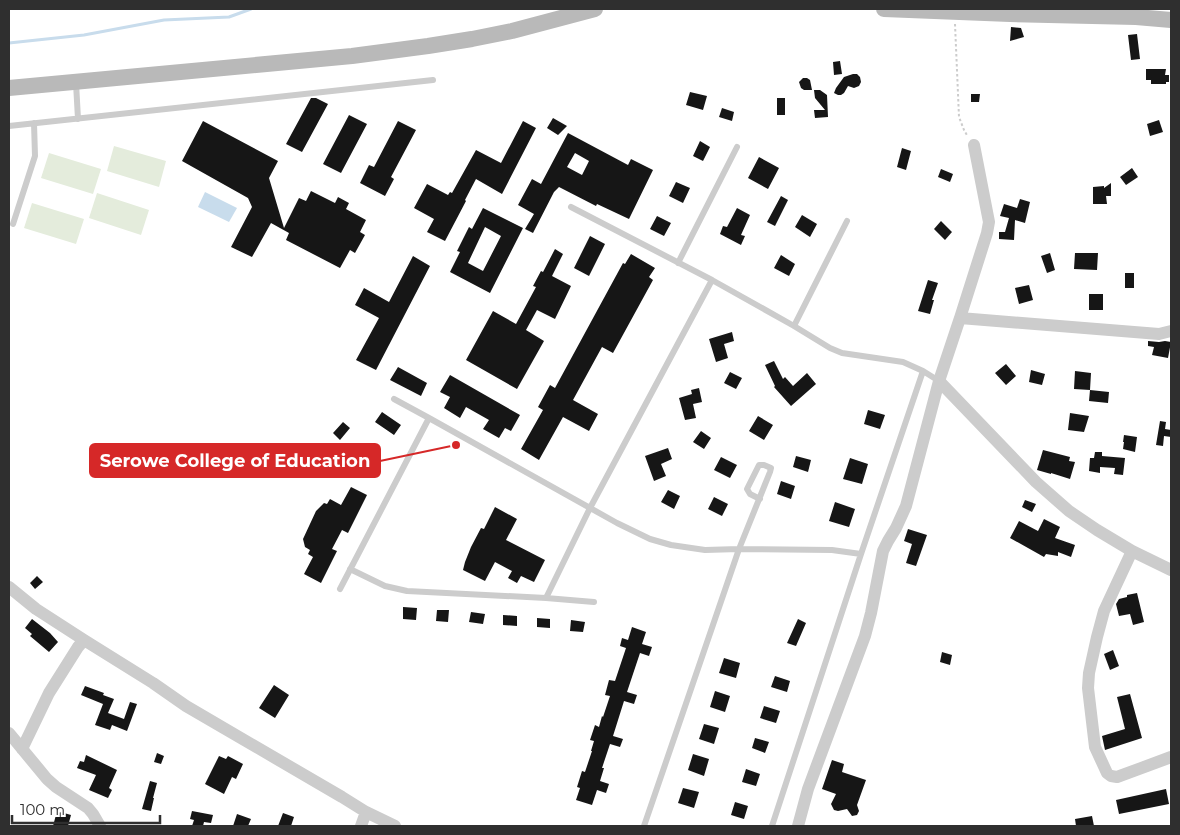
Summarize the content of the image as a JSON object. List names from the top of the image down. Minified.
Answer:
{"places":["Serowe College of Education"],"scale_bar":"100 m"}
